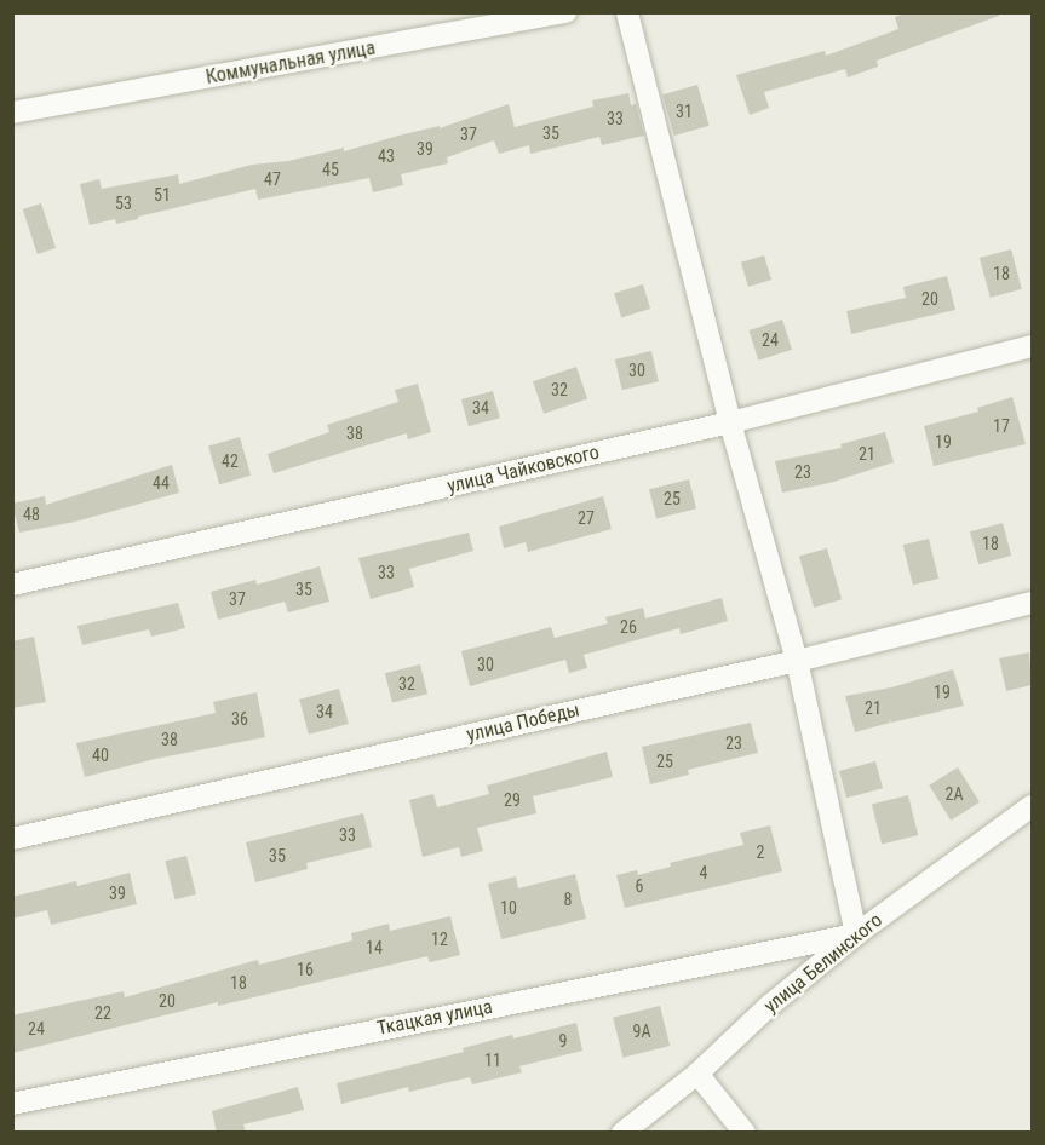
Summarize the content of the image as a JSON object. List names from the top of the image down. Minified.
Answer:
{"streets":{"street":["Коммунальная улица","улица Чайковского","улица Победы","улица Белинского","Ткацкая улица"]},"crossings":[["улица Белинского","Ткацкая улица"]],"house_numbers":["31","33","35","37","39","43","45","47","51","53","18","20","24","30","32","34","17","38","19","21","42","23","44","25","48","27","18","33","35","37","26","30","32","19","21","34","36","38","23","40","25","2А","29","33","2","35","4","6","39","8","10","12","14","16","18","20","22","24","9А","9","11"]}
